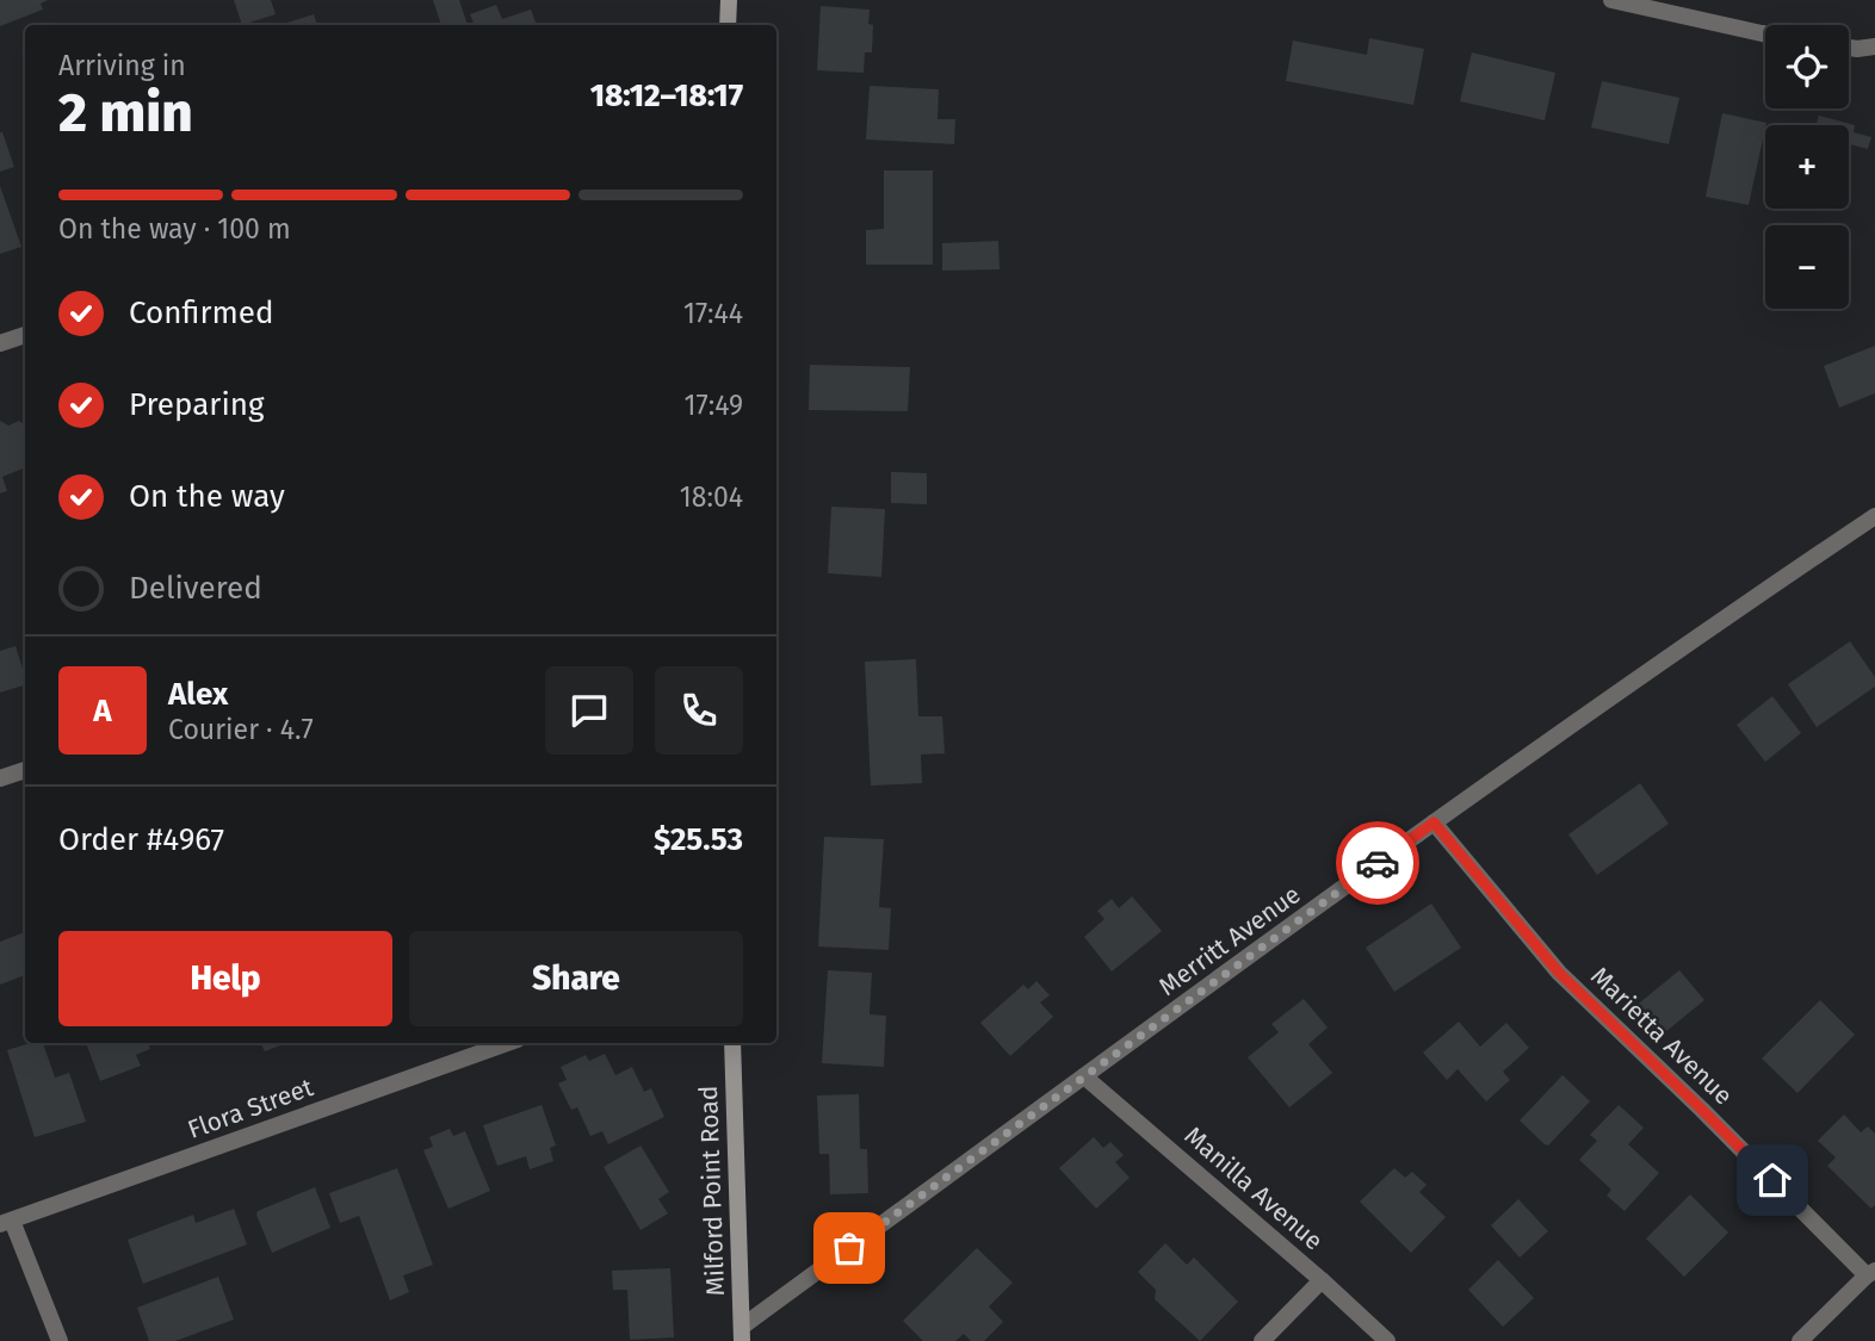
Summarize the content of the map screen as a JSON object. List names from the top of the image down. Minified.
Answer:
{"streets":{"main road":["Milford Point Road"],"street":["Merritt Avenue","Marietta Avenue","Flora Street","Manilla Avenue"]},"crossings":[["Merritt Avenue","Marietta Avenue"],["Merritt Avenue","Manilla Avenue"],["Merritt Avenue","Milford Point Road"]],"page":{"map_buttons":["+","−"],"heading":["2 min","Arriving in","18:12–18:17"],"panel":["Alex","Courier · 4.7","Order #4967","$25.53"],"bar":"On the way · 100 m","list":[["Confirmed","17:44"],["Preparing","17:49"],["On the way","18:04"],"Delivered"],"round":"A","buttons":["Help","Share"]}}
